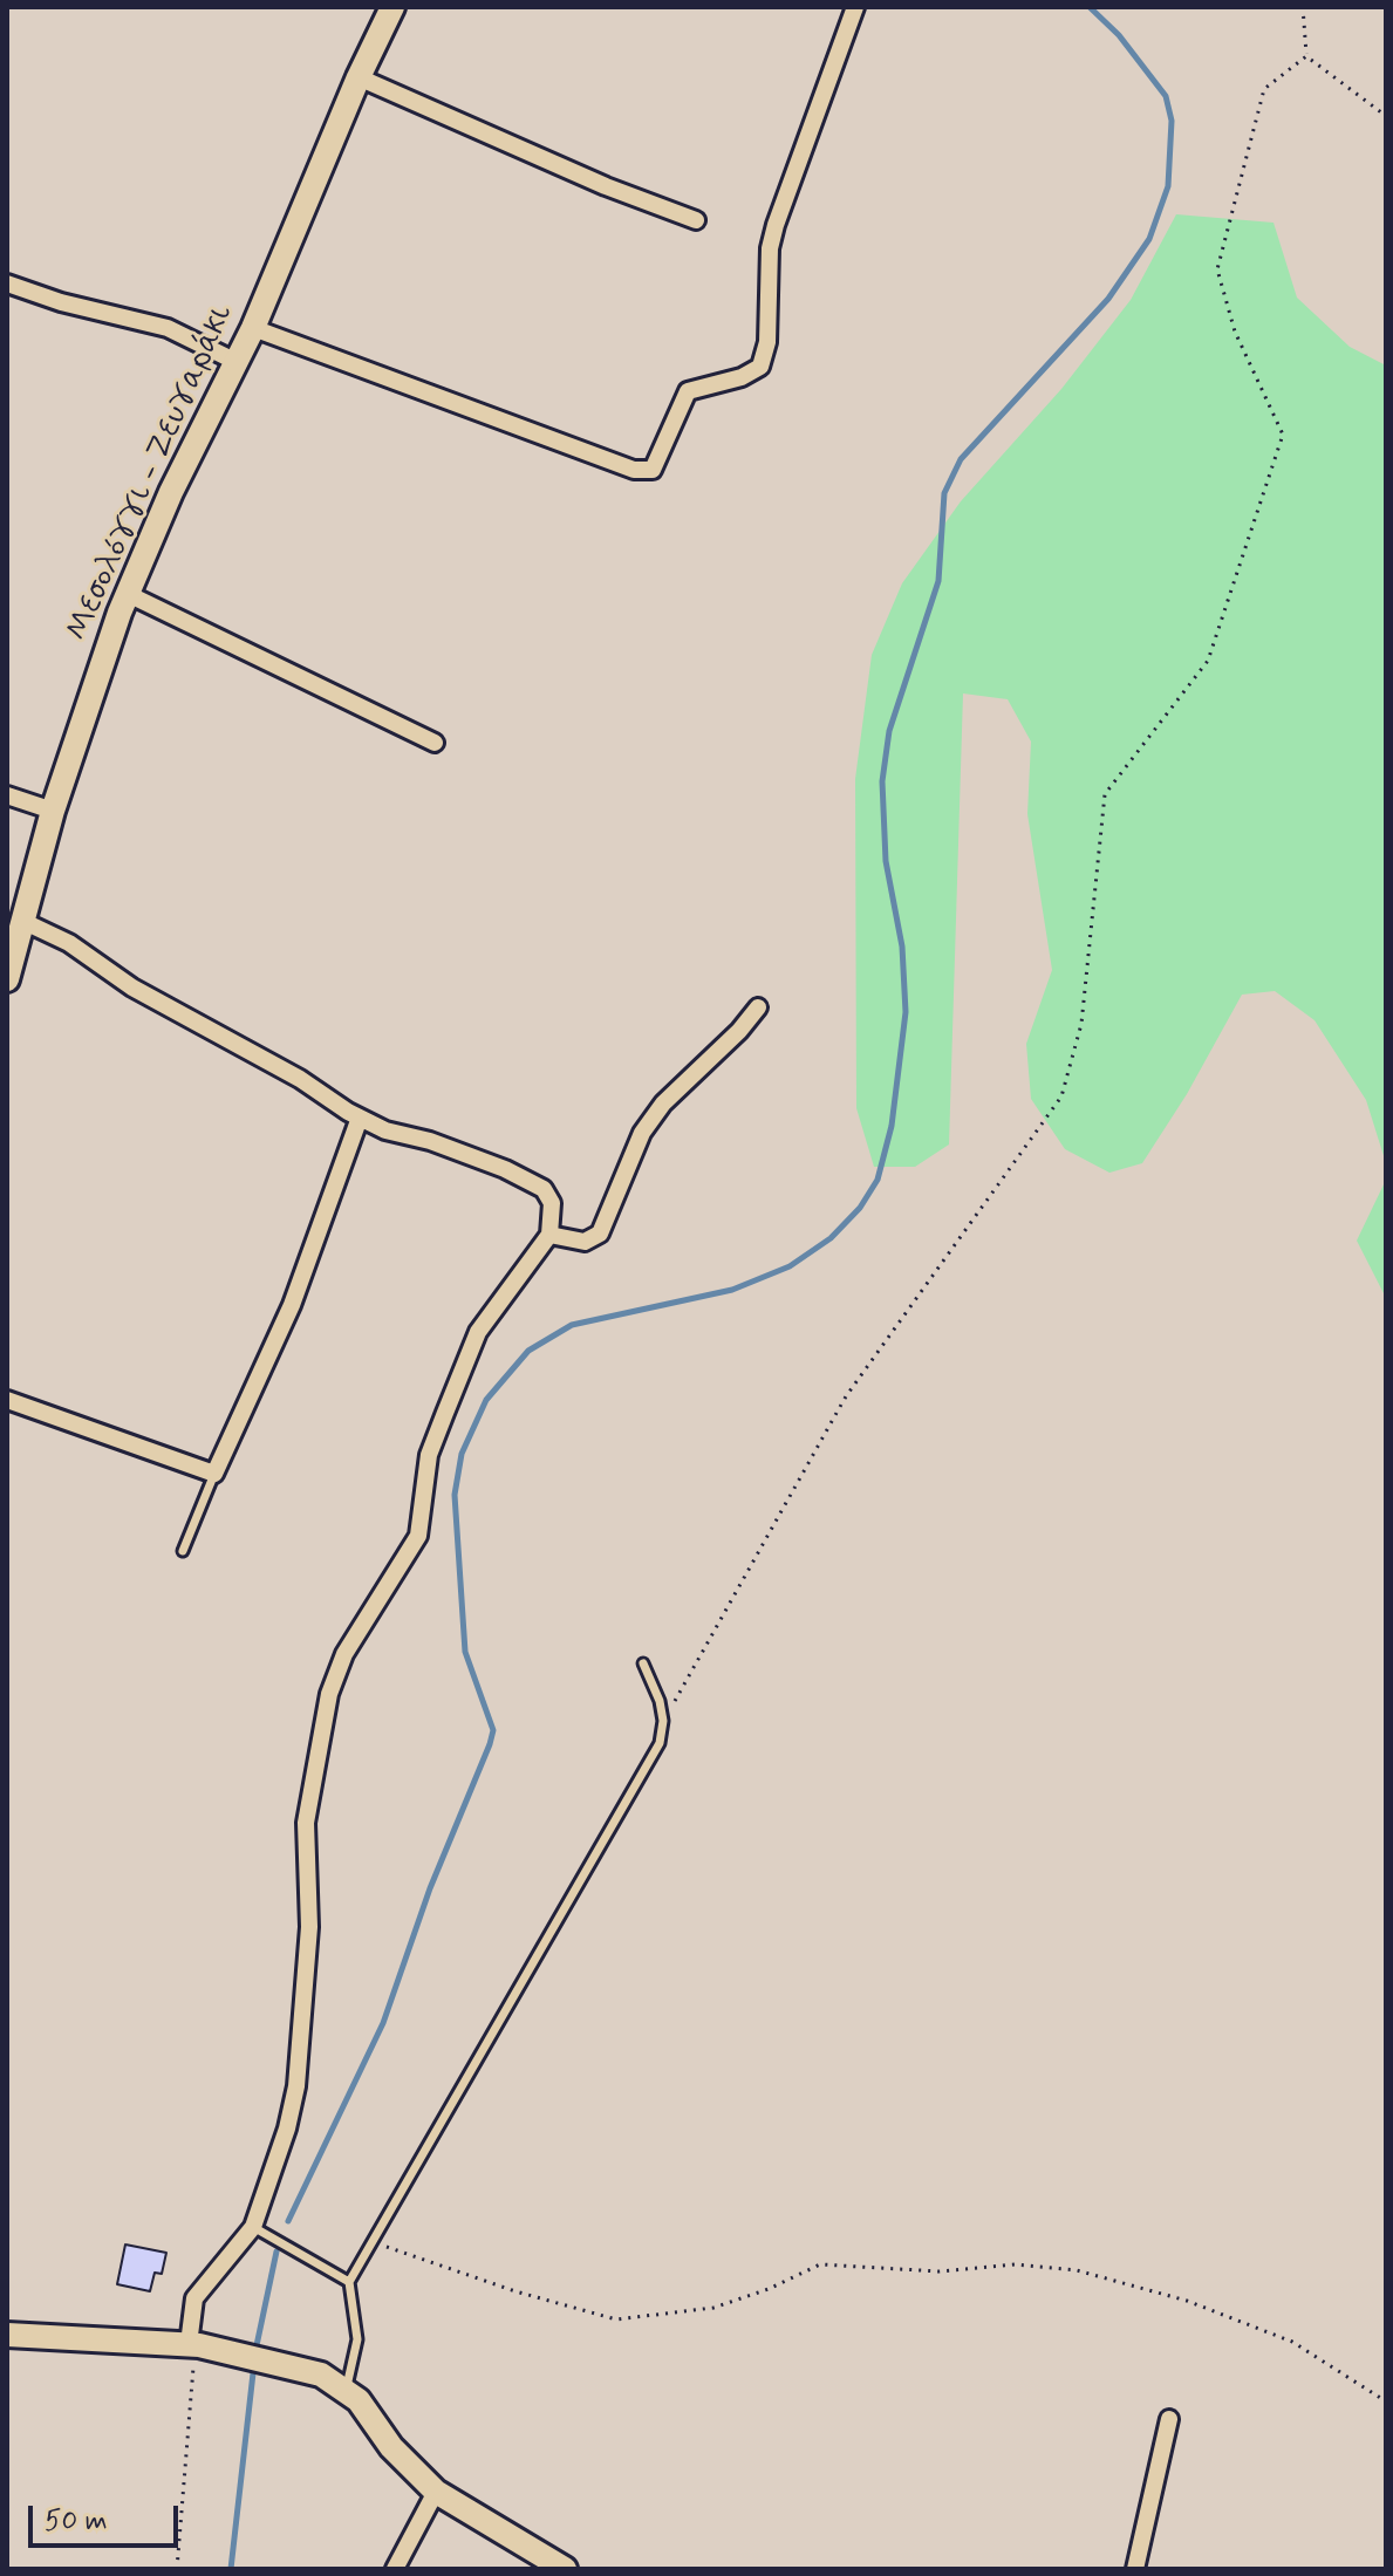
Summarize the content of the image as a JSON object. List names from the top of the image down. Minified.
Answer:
{"streets":{"main road":["Μεσολόγγι - Ζευγαράκι"]},"scale_bar":"50 m"}
